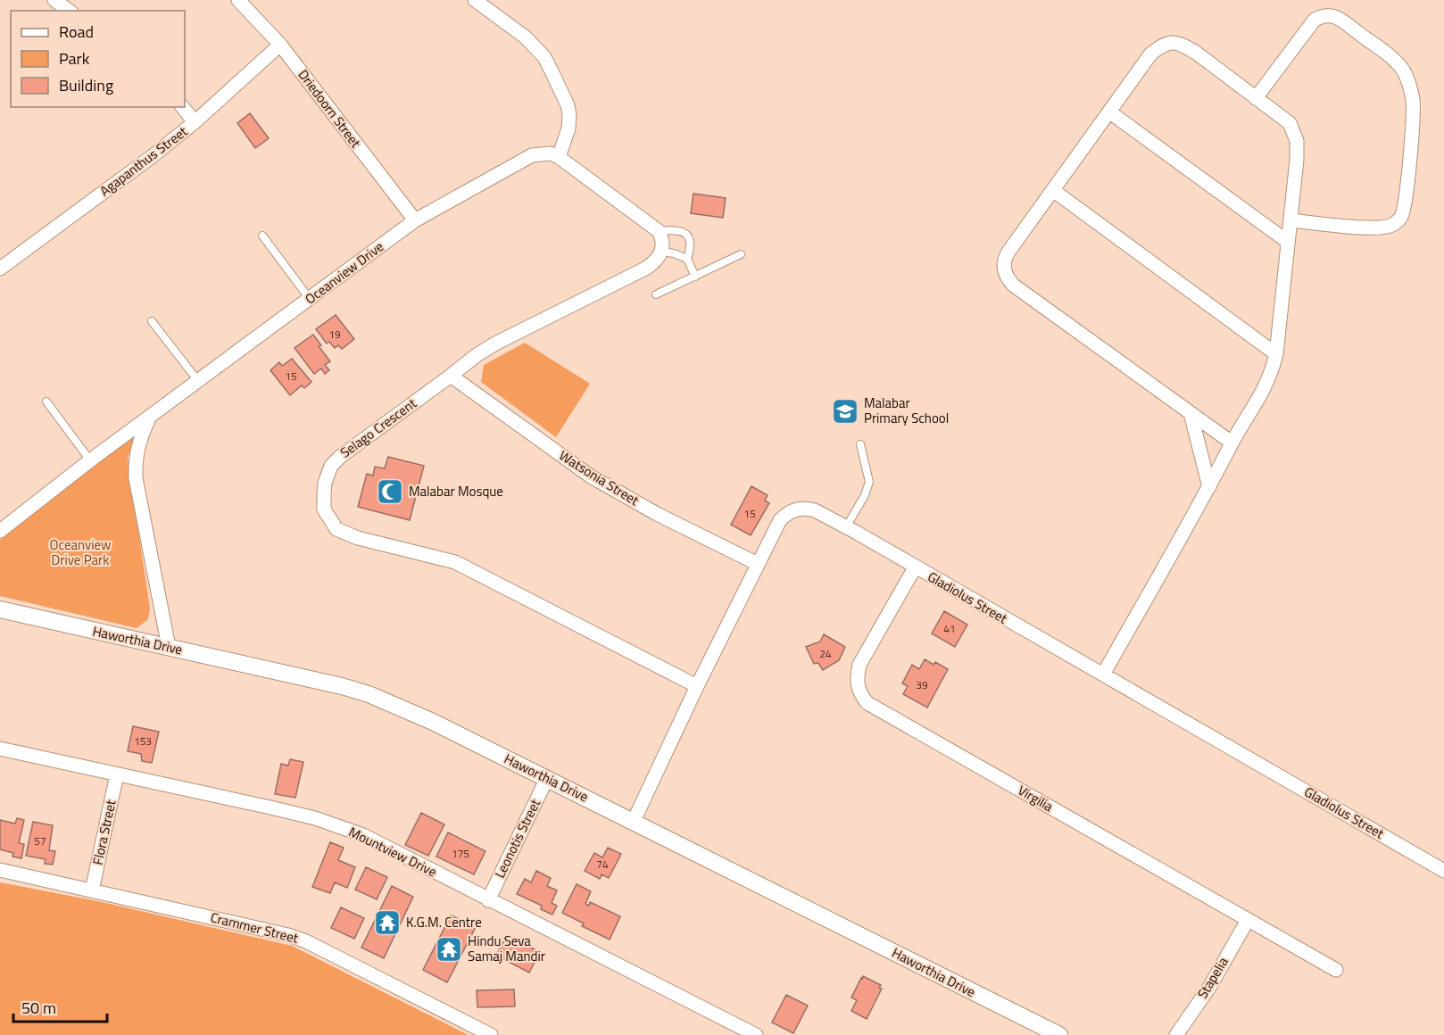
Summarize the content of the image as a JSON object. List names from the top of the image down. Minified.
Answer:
{"streets":{"street":["Driedoorn Street","Agapanthus Street","Oceanview Drive","Selago Crescent","Watsonia Street","Gladiolus Street","Haworthia Drive","Virgilia","Flora Street","Leonotis Street","Mountview Drive","Crammer Street","Stapelia"]},"crossings":[["Driedoorn Street","Agapanthus Street"],["Driedoorn Street","Oceanview Drive"],["Oceanview Drive","Haworthia Drive"],["Selago Crescent","Watsonia Street"],["Selago Crescent","Gladiolus Street"],["Watsonia Street","Gladiolus Street"],["Gladiolus Street","Haworthia Drive"],["Gladiolus Street","Virgilia"],["Haworthia Drive","Leonotis Street"],["Virgilia","Stapelia"],["Flora Street","Mountview Drive"],["Flora Street","Crammer Street"],["Leonotis Street","Mountview Drive"]],"parks":["Oceanview Drive Park"],"places":{"school or university":["Malabar Primary School"],"mosque":["Malabar Mosque"],"temple":["K.G.M. Centre","Hindu Seva Samaj Mandir"]},"house_numbers":["19","15","15","41","24","39","153","57","175","74"],"legend":["Road","Park","Building"],"scale_bar":"50 m"}
